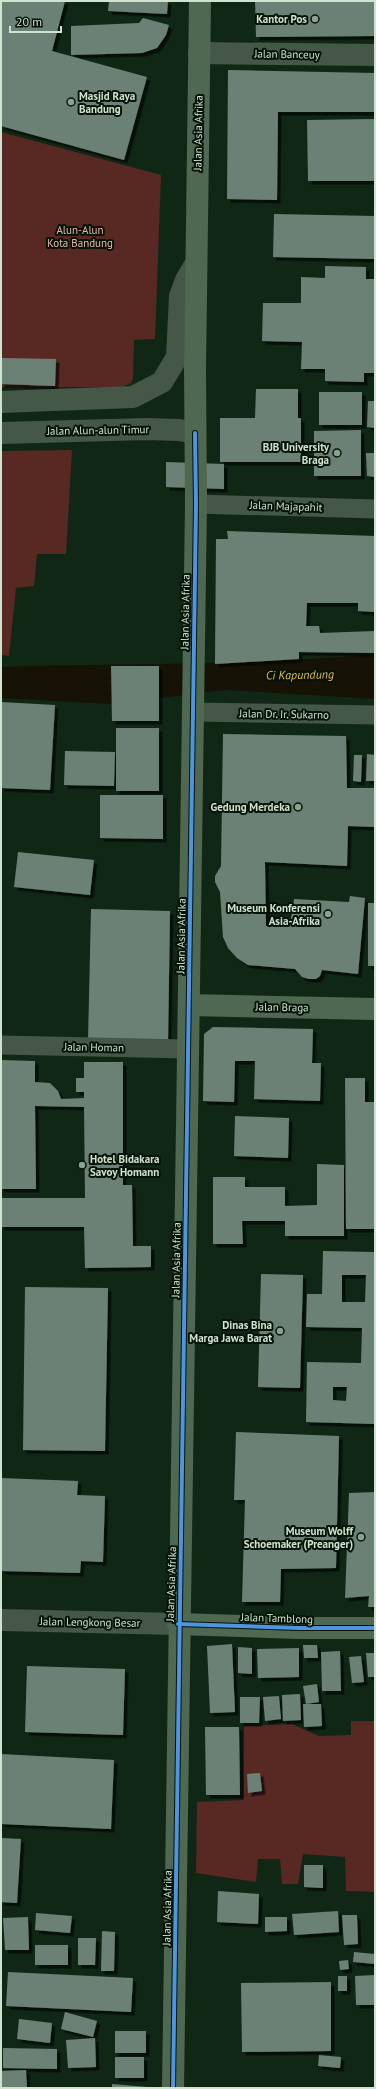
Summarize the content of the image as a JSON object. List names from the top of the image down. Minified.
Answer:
{"streets":{"main road":["Jalan Asia Afrika","Jalan Braga","Jalan Tamblong"],"street":["Jalan Banceuy","Jalan Alun-alun Timur","Jalan Majapahit","Jalan Dr. Ir. Sukarno","Jalan Homan","Jalan Lengkong Besar"]},"crossings":[["Jalan Banceuy","Jalan Asia Afrika"],["Jalan Asia Afrika","Jalan Alun-alun Timur"],["Jalan Asia Afrika","Jalan Majapahit"],["Jalan Asia Afrika","Jalan Dr. Ir. Sukarno"],["Jalan Asia Afrika","Jalan Braga"],["Jalan Asia Afrika","Jalan Homan"],["Jalan Asia Afrika","Jalan Tamblong"],["Jalan Asia Afrika","Jalan Lengkong Besar"],["Jalan Tamblong","Jalan Lengkong Besar"]],"water":["Ci Kapundung"],"parks":["Alun-Alun Kota Bandung"],"places":["Kantor Pos","Masjid Raya Bandung","BJB University Braga","Gedung Merdeka","Museum Konferensi Asia-Afrika","Hotel Bidakara Savoy Homann","Dinas Bina Marga Jawa Barat","Museum Wolff Schoemaker (Preanger)"],"scale_bar":"20 m"}
